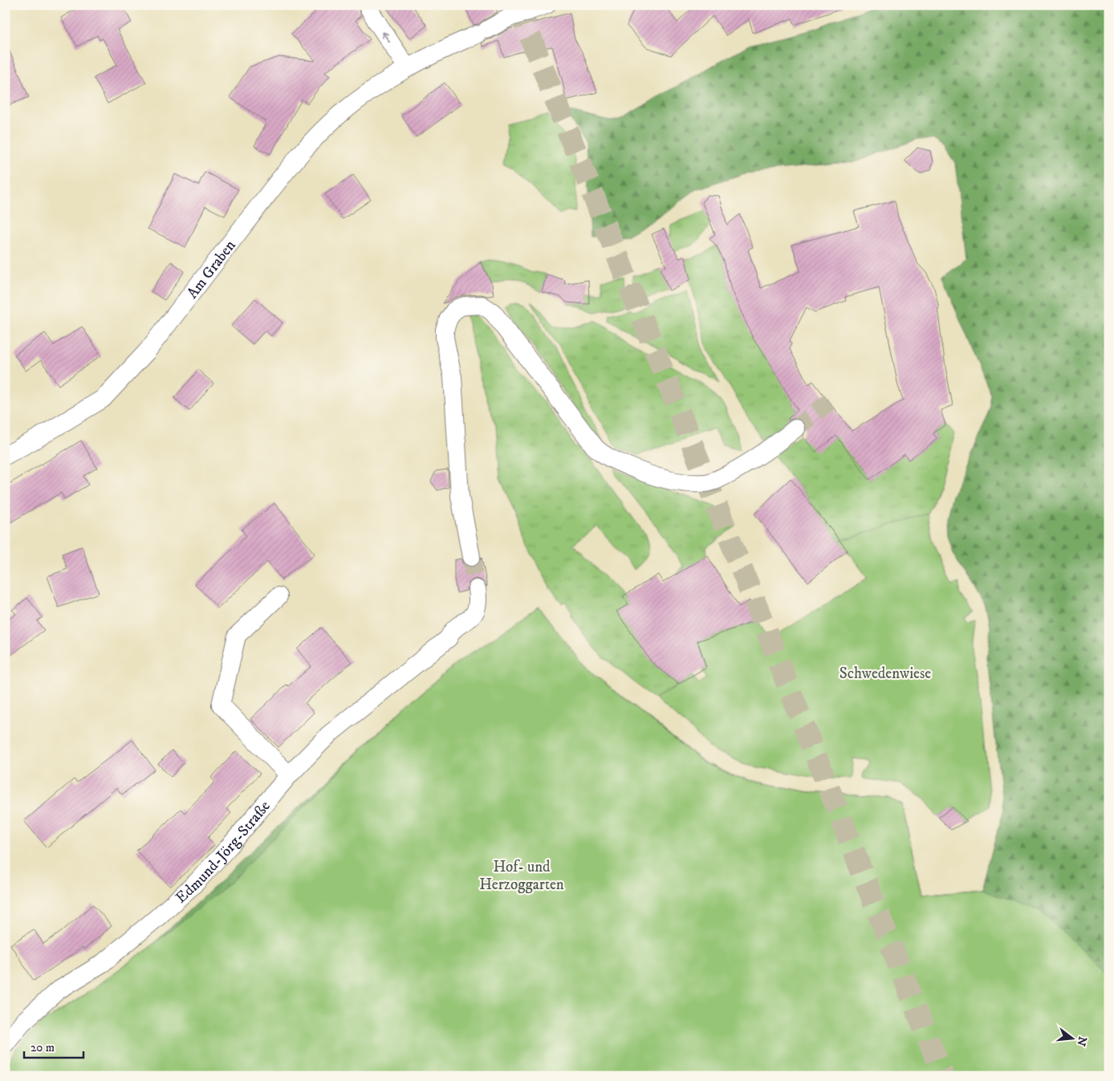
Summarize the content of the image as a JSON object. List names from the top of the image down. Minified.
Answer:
{"streets":{"street":["Am Graben","Edmund-Jörg-Straße"]},"parks":["Schwedenwiese","Hof- und Herzoggarten"],"scale_bar":"20 m","north":"right"}
